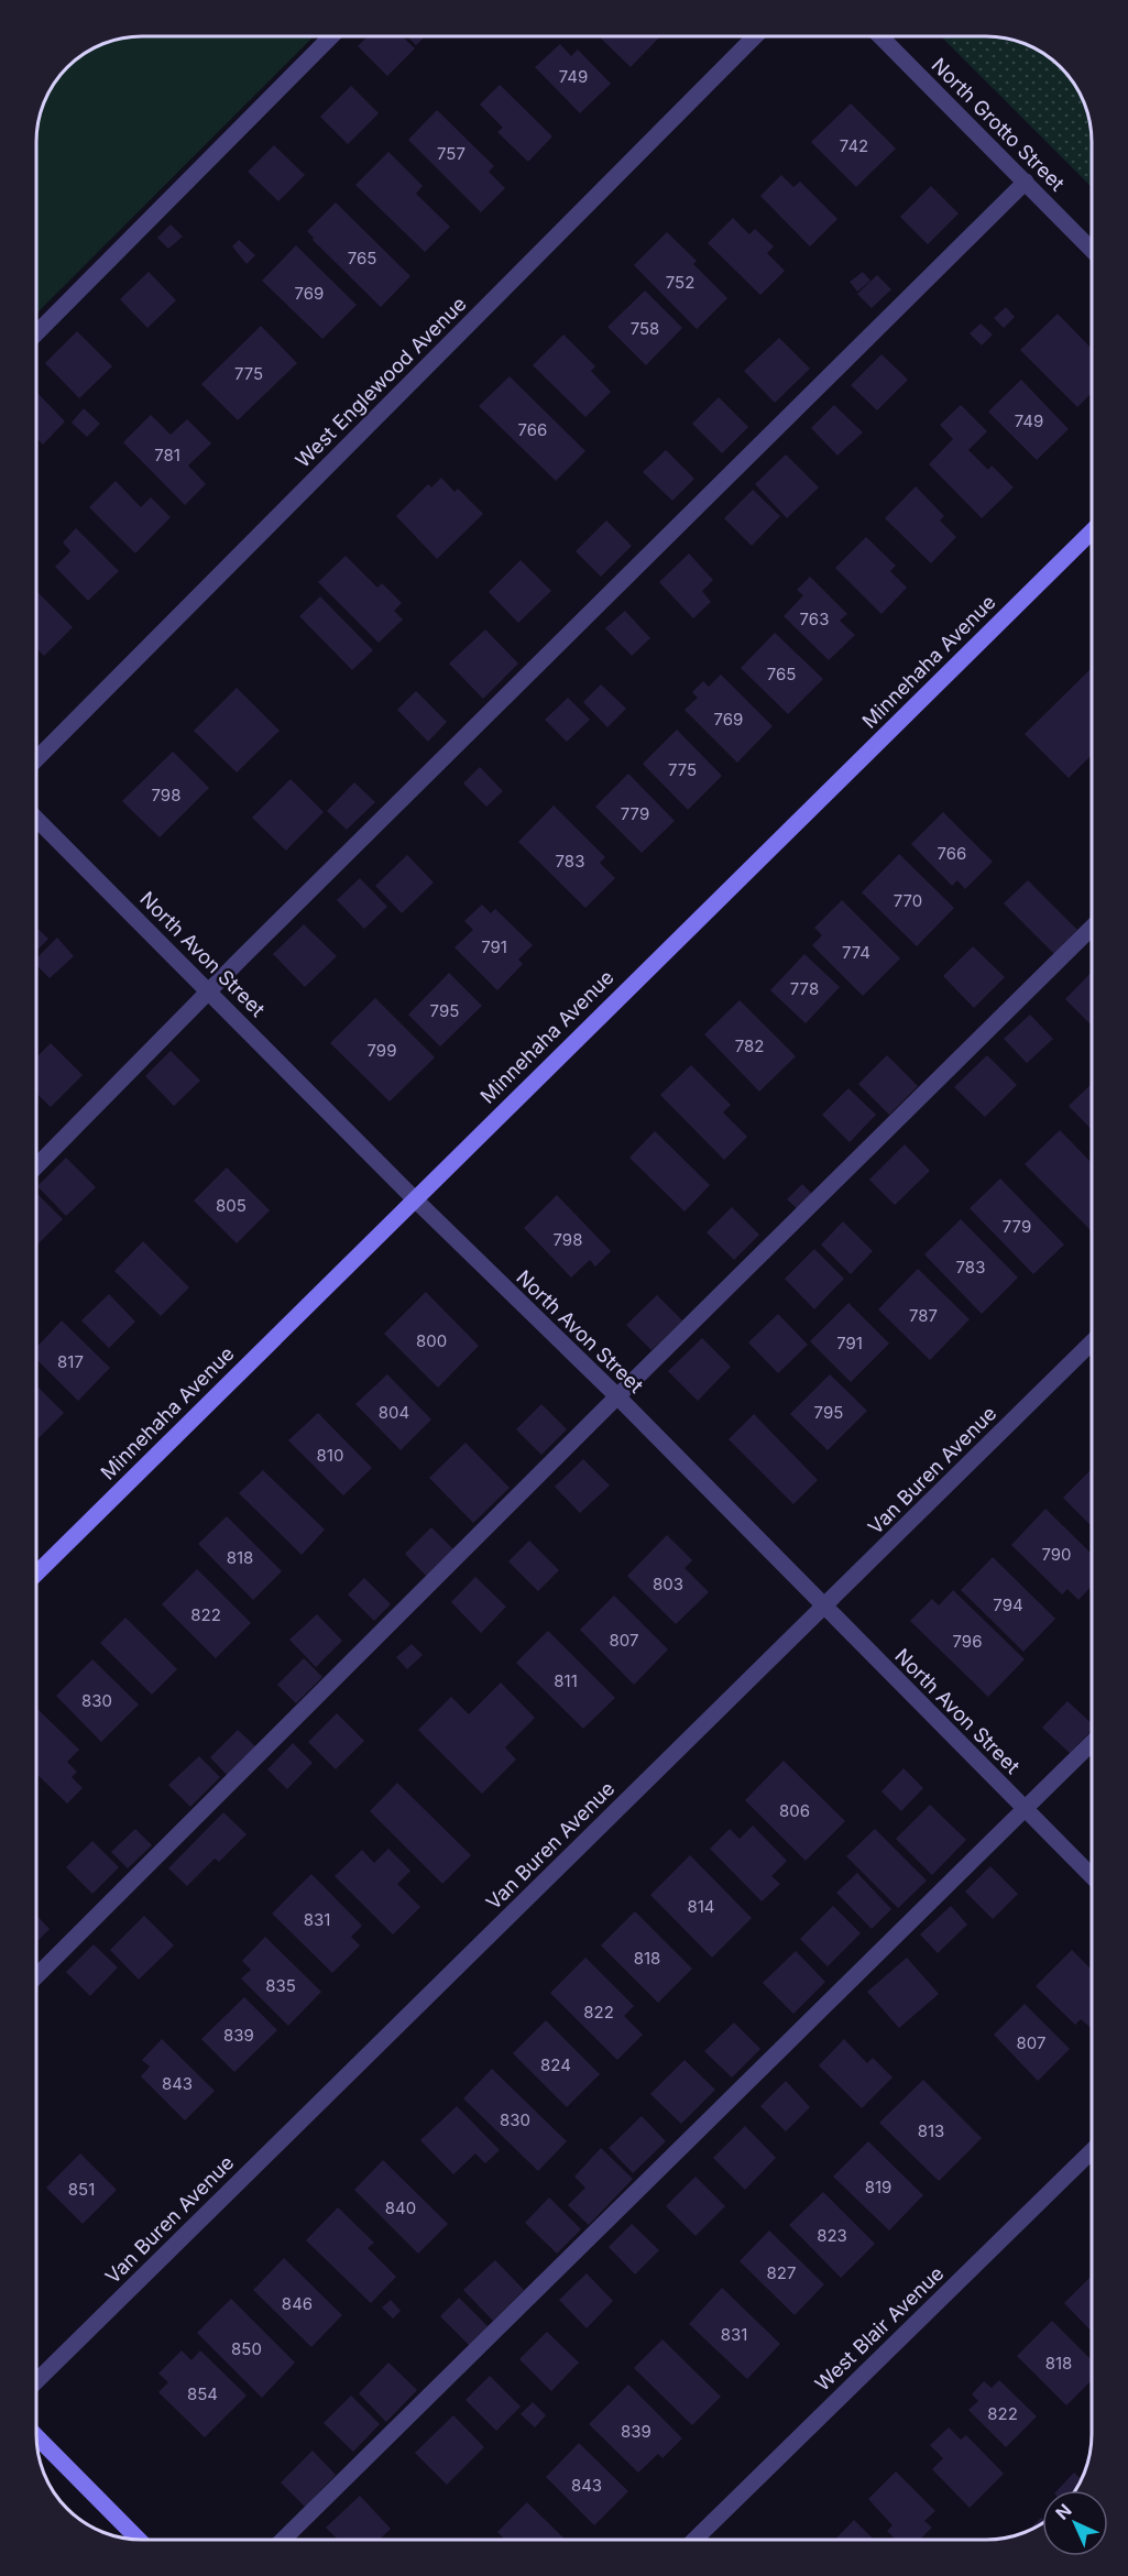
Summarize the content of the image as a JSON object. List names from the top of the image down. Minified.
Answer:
{"streets":{"street":["North Grotto Street","West Englewood Avenue","Minnehaha Avenue","North Avon Street","Van Buren Avenue","West Blair Avenue"]},"crossings":[["Minnehaha Avenue","North Avon Street"],["North Avon Street","Van Buren Avenue"]],"house_numbers":["749","742","757","765","752","769","758","775","749","766","781","763","765","769","775","798","779","766","783","770","791","774","778","795","782","799","805","779","798","783","787","800","791","817","804","795","810","790","818","803","794","822","807","796","811","830","806","814","831","818","835","822","839","807","824","843","830","813","819","851","840","823","827","846","831","850","818","854","822","839","843"],"north":"top left"}
